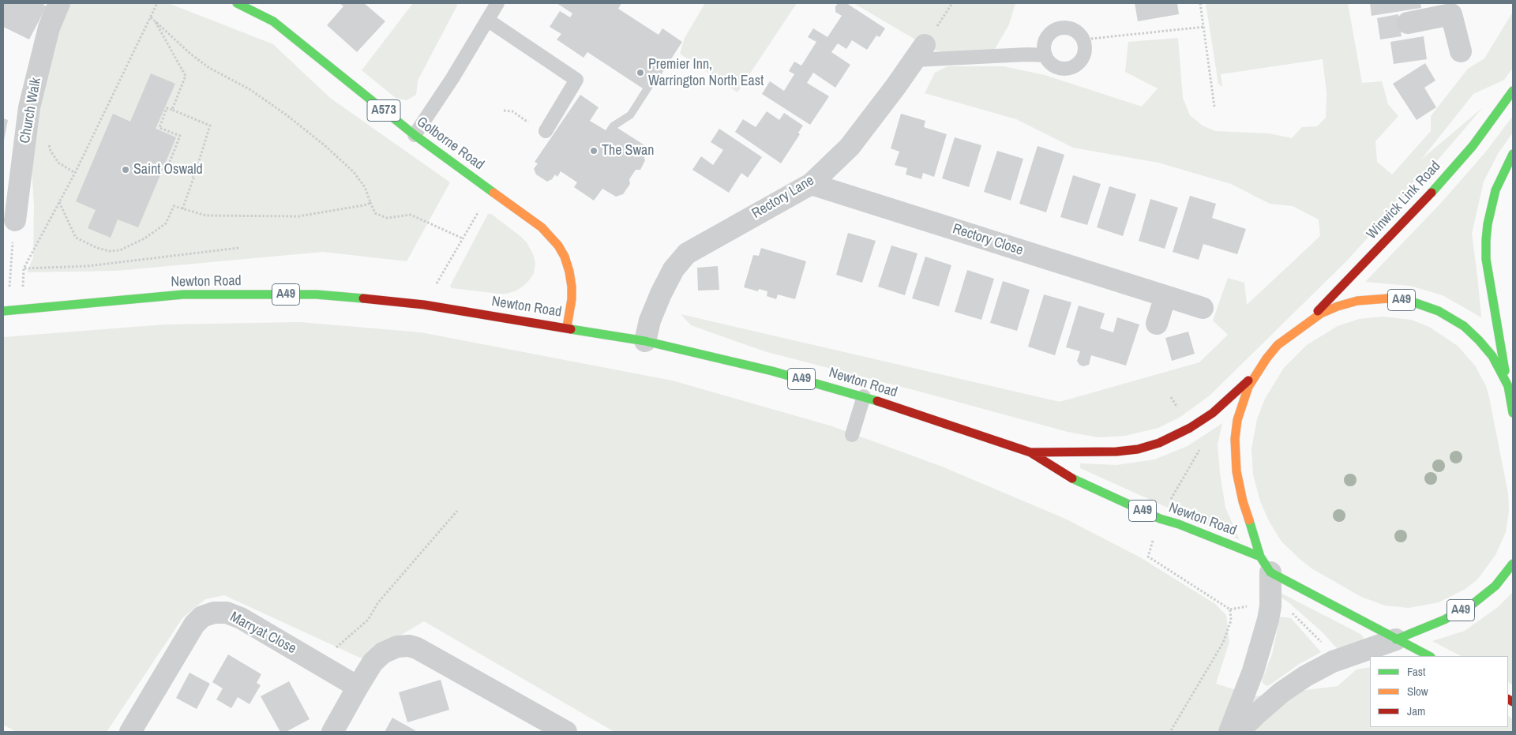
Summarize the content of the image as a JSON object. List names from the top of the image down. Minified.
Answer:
{"streets":{"main road":["A573","Golborne Road","Winwick Link Road","Newton Road","A49"],"street":["Church Walk","Rectory Lane","Rectory Close","Marryat Close"]},"crossings":[["Golborne Road","Newton Road"],["Rectory Lane","Rectory Close"],["Rectory Lane","Newton Road"],["Winwick Link Road","A49"],["Newton Road","A49"]],"places":["Premier Inn, Warrington North East","The Swan","Saint Oswald"],"legend":["Fast","Slow","Jam"]}
